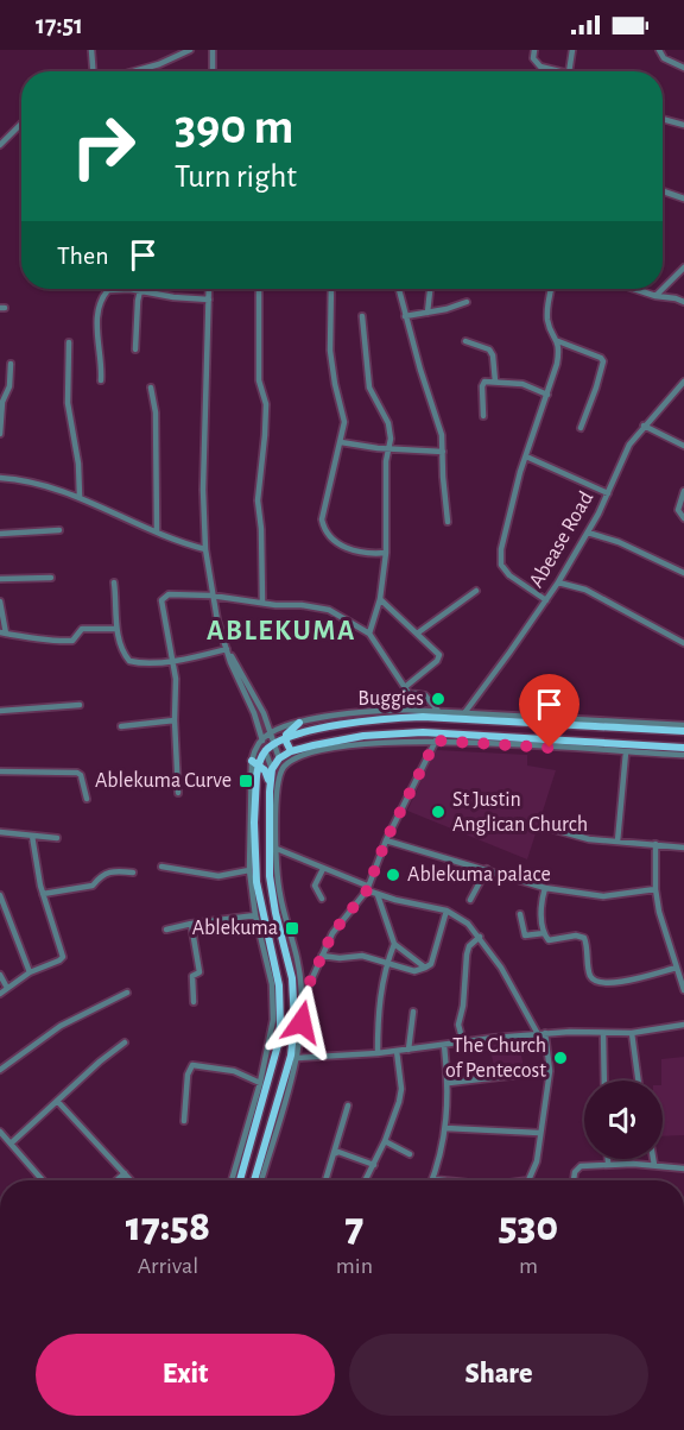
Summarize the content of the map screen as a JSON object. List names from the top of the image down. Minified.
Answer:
{"streets":{"street":["Abease Road"]},"districts":["ABLEKUMA"],"places":{"other":["Buggies","St Justin Anglican Church","Ablekuma palace","The Church of Pentecost"],"transit":["Ablekuma Curve","Ablekuma"]},"page":{"status":"17:51","turn":["390 m","Turn right"],"then":"Then","eta":["17:58","Arrival","7","min","530","m"],"buttons":["Exit","Share"]}}
